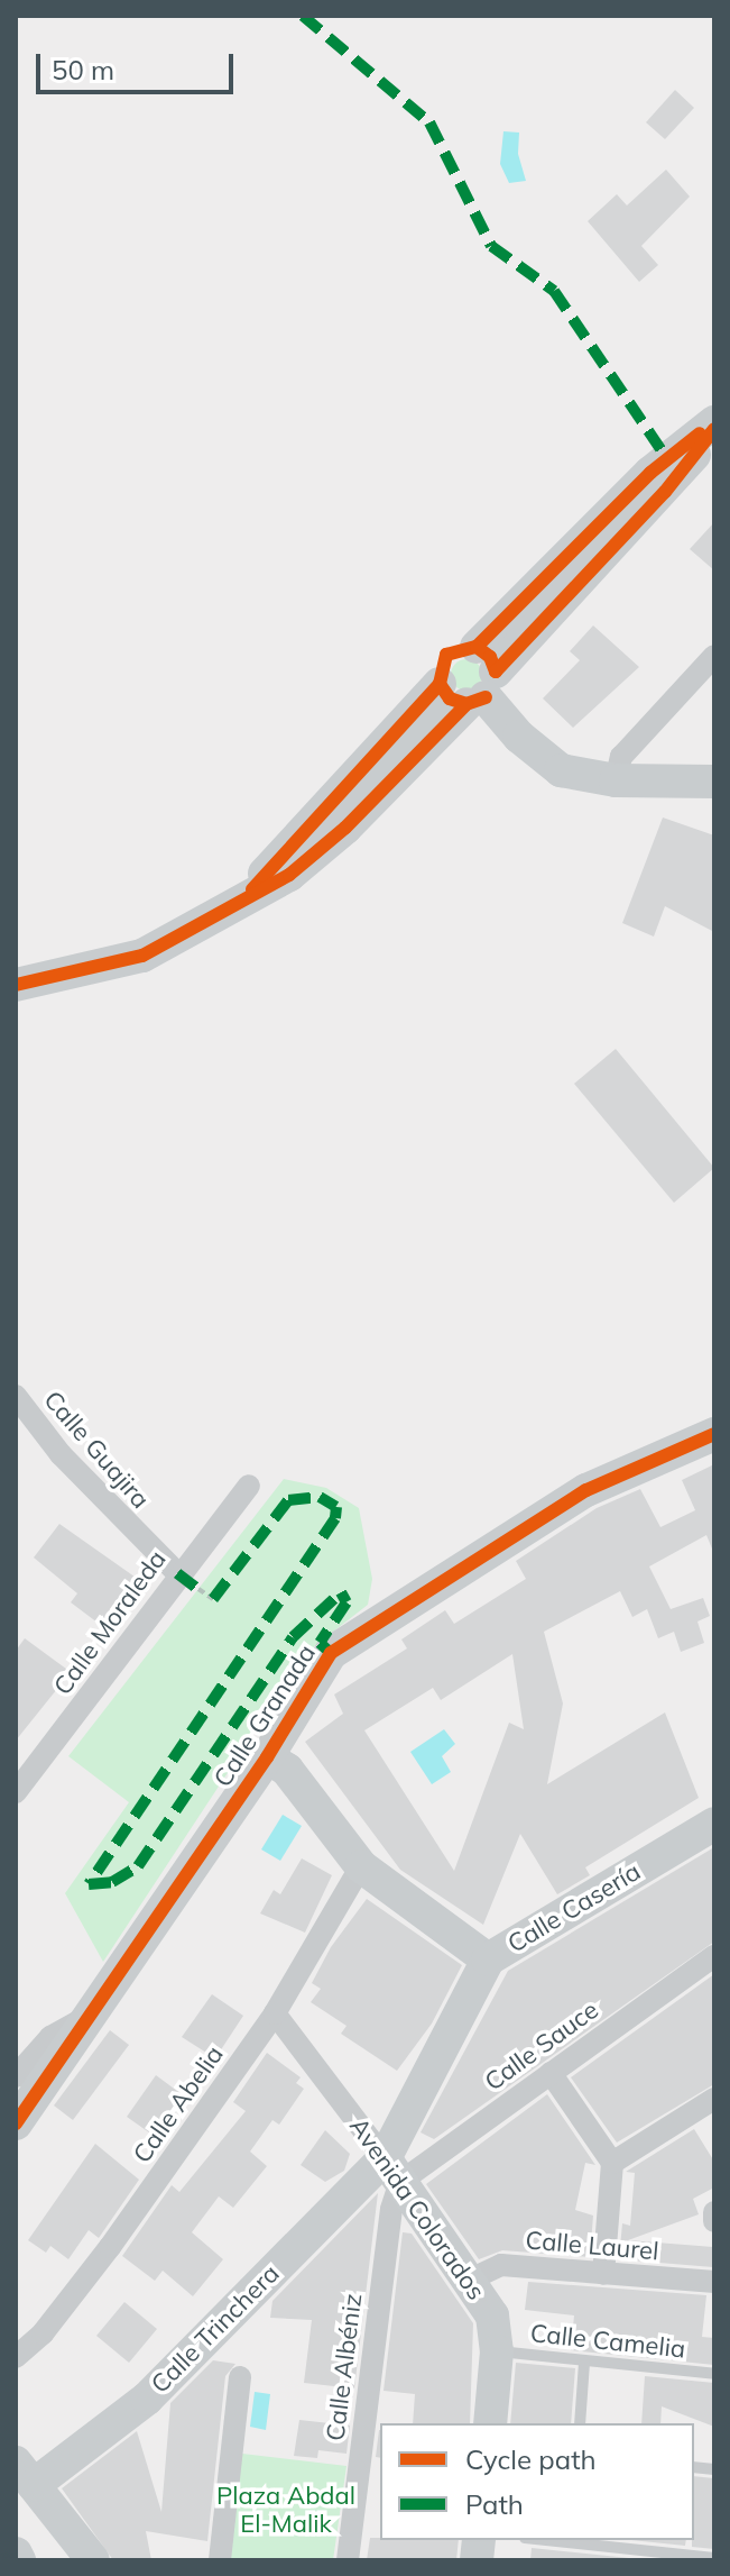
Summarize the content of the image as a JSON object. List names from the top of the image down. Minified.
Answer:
{"streets":{"street":["Calle Guajira","Calle Moraleda","Calle Granada","Calle Casería","Calle Sauce","Calle Abelia","Avenida Colorados","Calle Laurel","Calle Trinchera","Calle Albéniz"],"lane":["Calle Camelia"]},"crossings":[["Calle Guajira","Calle Moraleda"],["Calle Casería","Calle Sauce"],["Calle Casería","Avenida Colorados"],["Calle Casería","Calle Trinchera"],["Calle Casería","Calle Albéniz"],["Calle Sauce","Avenida Colorados"],["Calle Sauce","Calle Trinchera"],["Calle Sauce","Calle Albéniz"],["Calle Abelia","Avenida Colorados"],["Avenida Colorados","Calle Laurel"],["Avenida Colorados","Calle Trinchera"],["Avenida Colorados","Calle Camelia"],["Avenida Colorados","Calle Albéniz"],["Calle Trinchera","Calle Albéniz"]],"parks":["Plaza Abdal El-Malik"],"legend":["Cycle path","Path"],"scale_bar":"50 m"}
